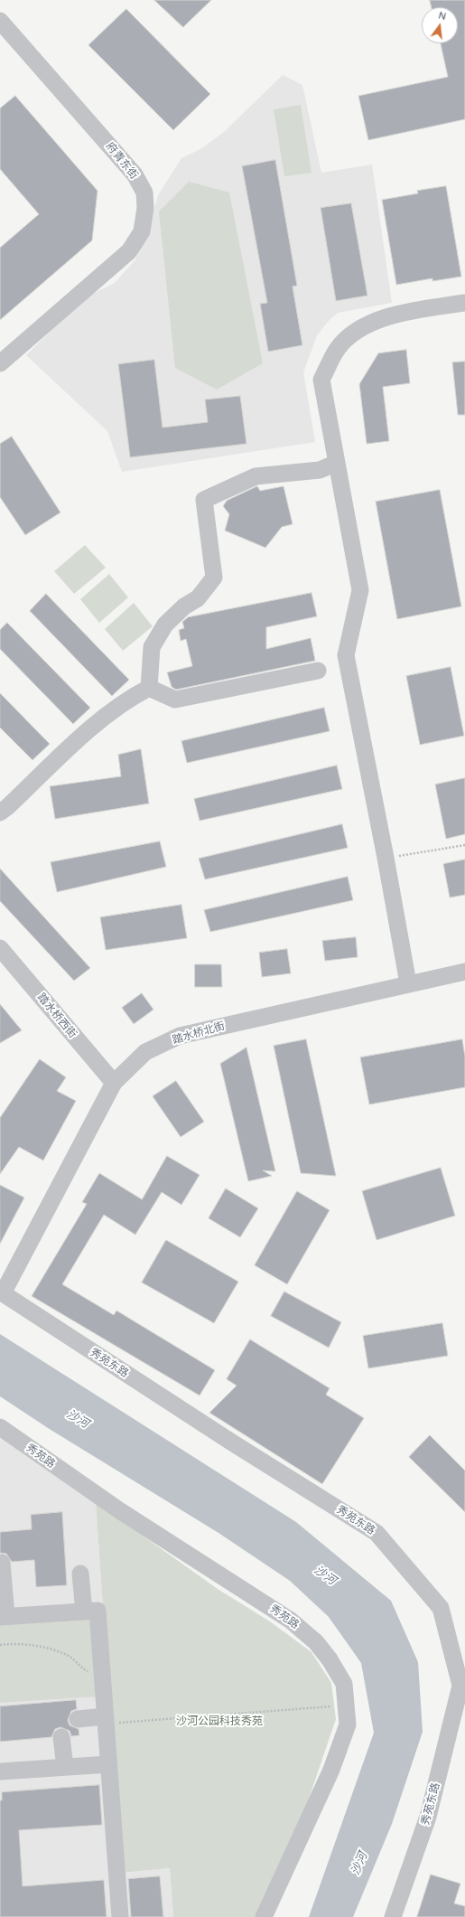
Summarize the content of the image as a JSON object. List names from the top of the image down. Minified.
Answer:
{"streets":{"street":["府青东街","踏水桥西街","踏水桥北街","秀苑东路","秀苑路"]},"crossings":[["踏水桥西街","踏水桥北街"],["踏水桥北街","秀苑东路"]],"water":["沙河"],"parks":["沙河公园科技秀苑"],"north":"top"}
